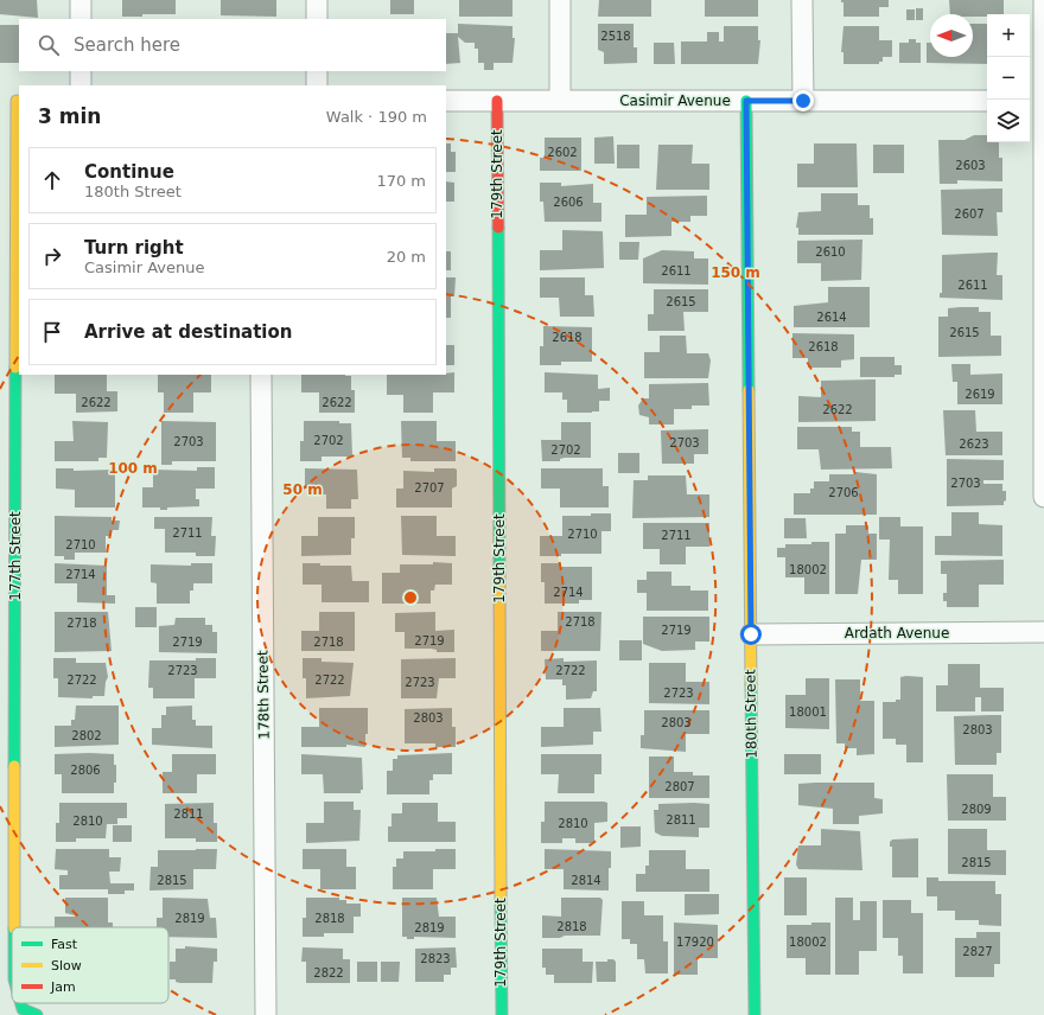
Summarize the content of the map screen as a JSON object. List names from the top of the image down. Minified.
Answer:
{"streets":{"street":["Casimir Avenue","179th Street","177th Street","Ardath Avenue","178th Street","180th Street"]},"crossings":[["Casimir Avenue","179th Street"],["Casimir Avenue","180th Street"],["Ardath Avenue","180th Street"]],"house_numbers":["2518","2602","2603","2606","2607","2610","2611","2611","2615","2614","2615","2618","2618","2619","2622","2622","2622","2702","2703","2703","2623","2702","2703","2707","2706","2711","2710","2711","2710","18002","2714","2714","2718","2718","2719","2719","2719","2718","2723","2722","2722","2722","2723","2723","18001","2803","2803","2803","2802","2806","2807","2809","2811","2811","2810","2810","2815","2815","2814","2819","2818","2818","2819","17920","18002","2827","2823","2822"],"legend":["Fast","Slow","Jam"],"north":"left","page":{"map_buttons":["+","−"],"search":"Search here","heading":["3 min","Walk · 190 m"],"list":[["Continue","180th Street","170 m"],["Turn right","Casimir Avenue","20 m"],"Arrive at destination"]},"rings":["150 m","100 m","50 m"]}
